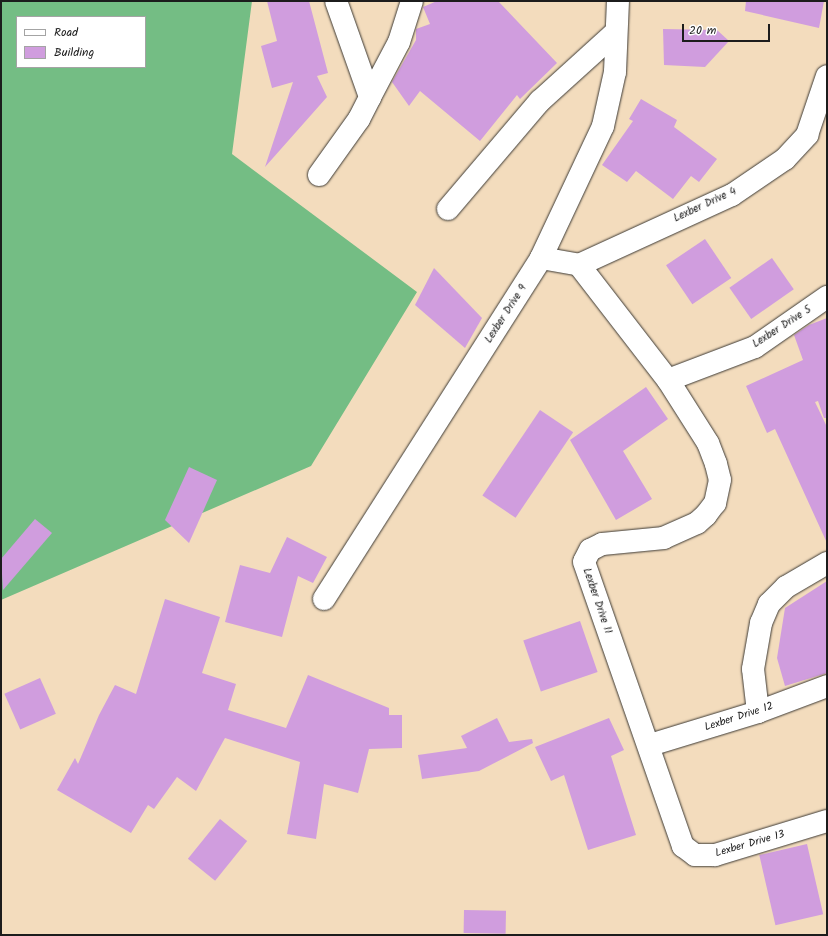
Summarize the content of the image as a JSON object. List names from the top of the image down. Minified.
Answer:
{"streets":{"street":["Lexber Drive 4","Lexber Drive 9","Lexber Drive 5","Lexber Drive 11","Lexber Drive 12","Lexber Drive 13"]},"crossings":[["Lexber Drive 4","Lexber Drive 11"],["Lexber Drive 5","Lexber Drive 11"],["Lexber Drive 11","Lexber Drive 12"],["Lexber Drive 11","Lexber Drive 13"]],"legend":["Road","Building"],"scale_bar":"20 m"}
